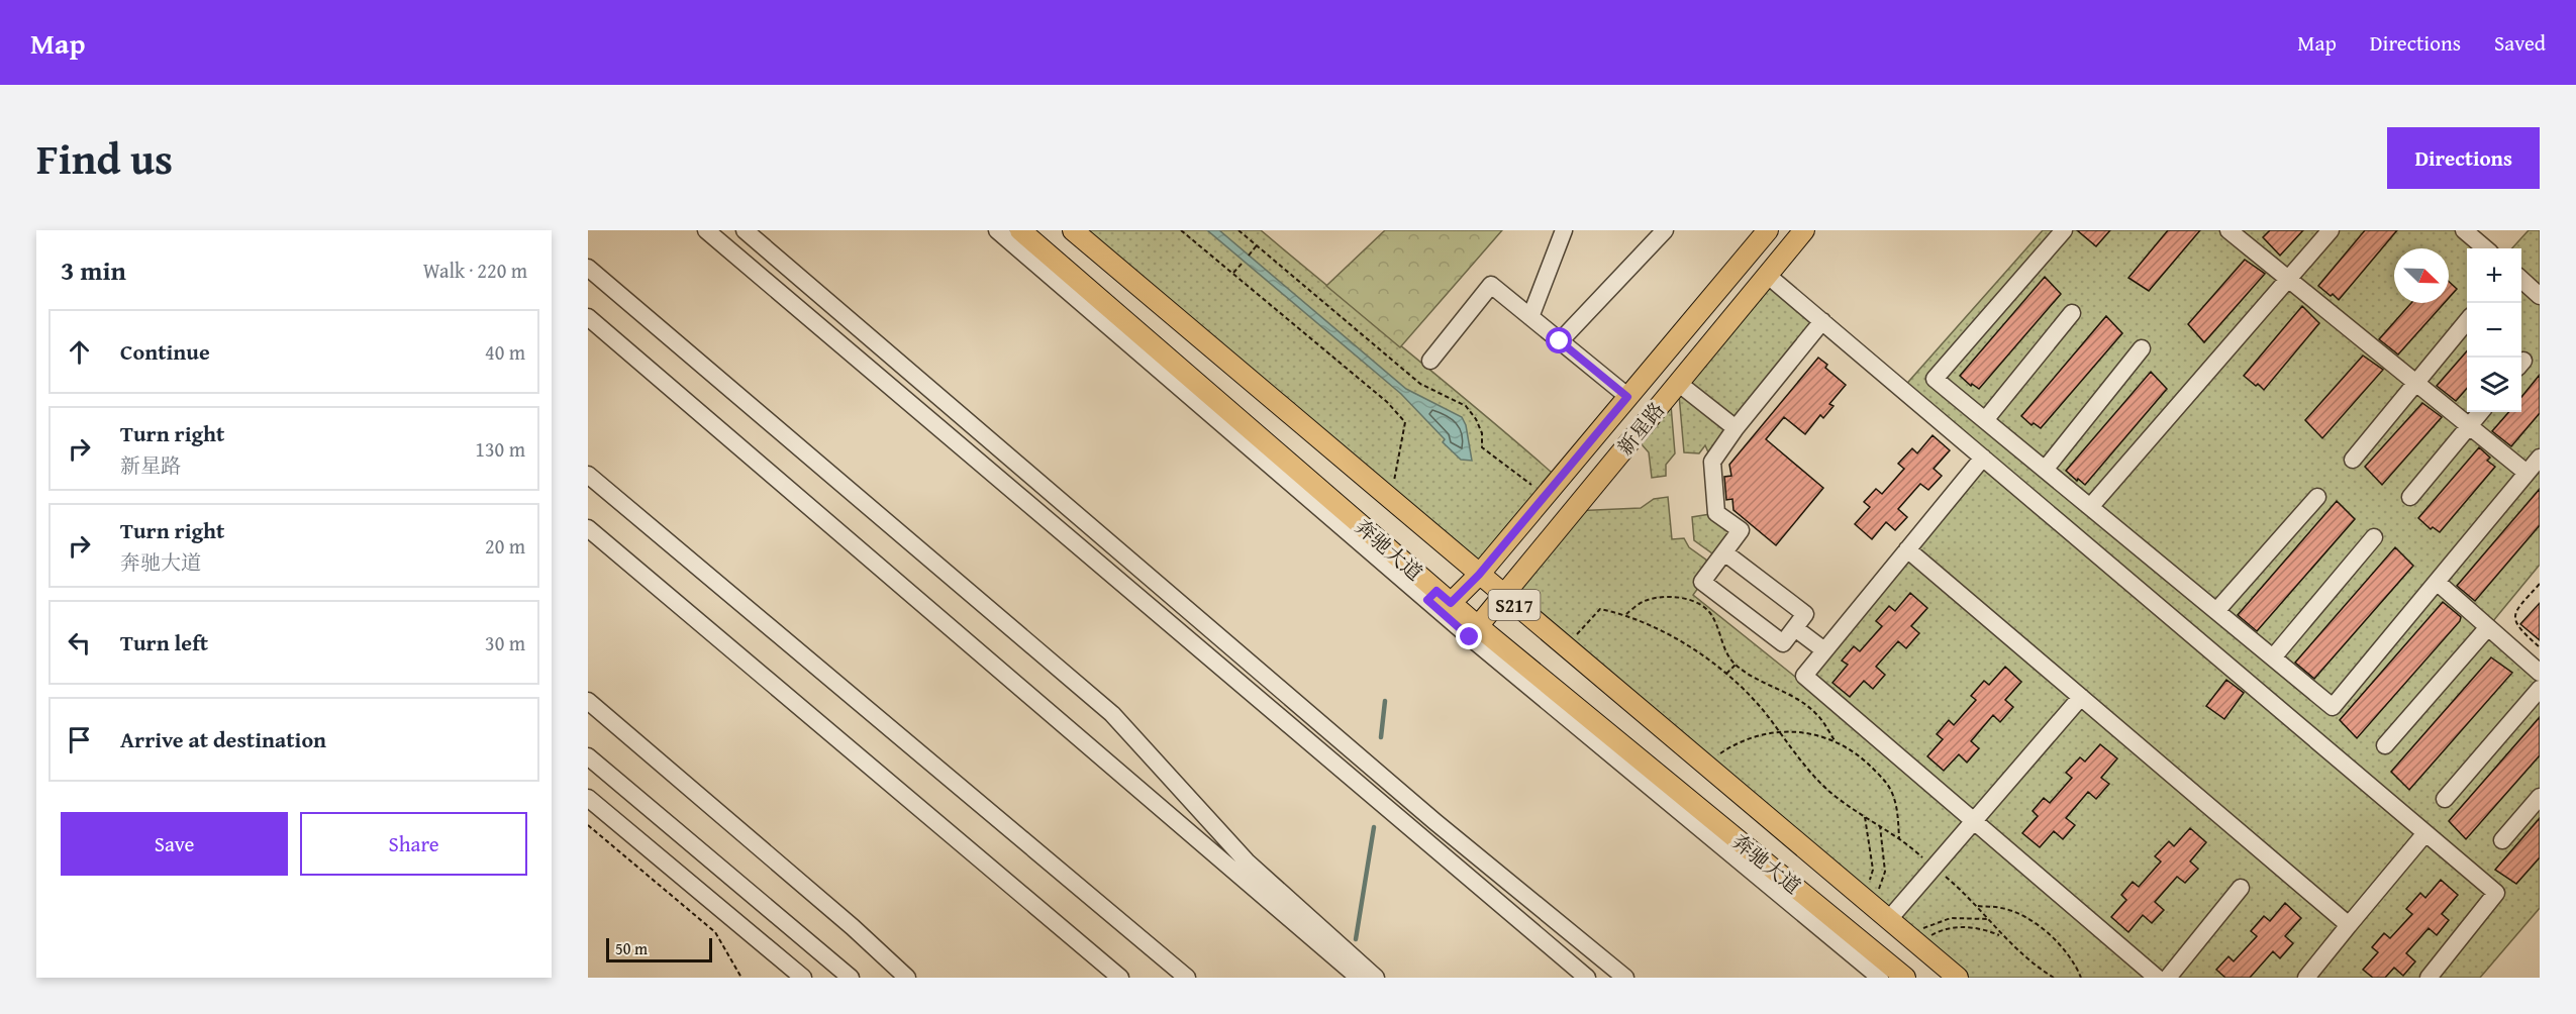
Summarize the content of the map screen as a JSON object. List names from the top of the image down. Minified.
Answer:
{"streets":{"main road":["新星路","奔驰大道","S217"]},"crossings":[["新星路","奔驰大道"]],"scale_bar":"50 m","north":"bottom right","page":{"header":"Map","nav":["Map","Directions","Saved"],"title":"Find us","buttons":["Directions",["Save","Share"]],"heading":["3 min","Walk · 220 m"],"map_buttons":["+","−"],"list":[["Continue","40 m"],["Turn right","新星路","130 m"],["Turn right","奔驰大道","20 m"],["Turn left","30 m"],"Arrive at destination"],"scale":"50 m"}}
